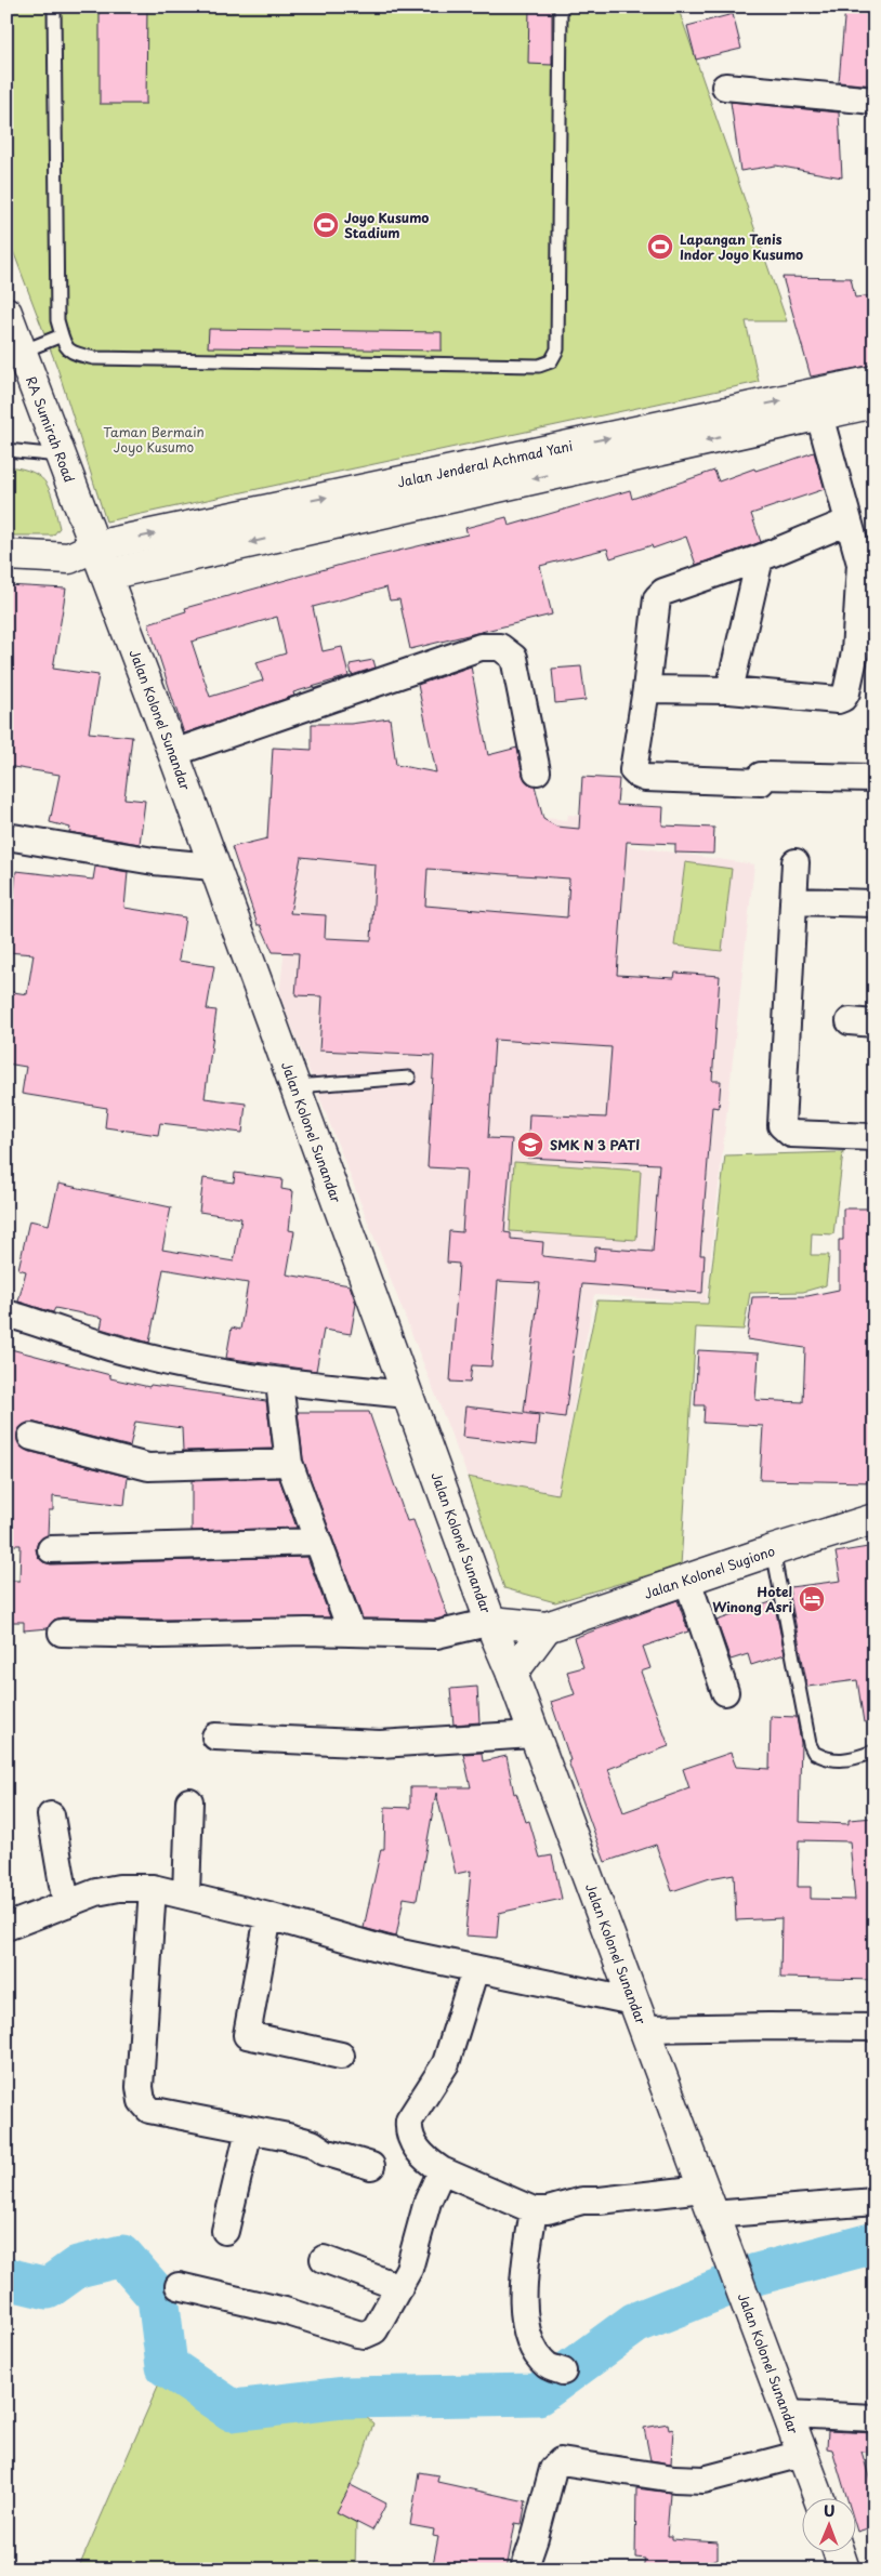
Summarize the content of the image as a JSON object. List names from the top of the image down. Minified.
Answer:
{"streets":{"main road":["RA Sumirah Road","Jalan Jenderal Achmad Yani","Jalan Kolonel Sunandar","Jalan Kolonel Sugiono"]},"crossings":[["RA Sumirah Road","Jalan Jenderal Achmad Yani"],["RA Sumirah Road","Jalan Kolonel Sunandar"],["Jalan Jenderal Achmad Yani","Jalan Kolonel Sunandar"],["Jalan Kolonel Sunandar","Jalan Kolonel Sugiono"]],"parks":["Taman Bermain Joyo Kusumo"],"places":{"sports":["Joyo Kusumo Stadium","Lapangan Tenis Indor Joyo Kusumo"],"school or university":["SMK N 3 PATI"],"hotel":["Hotel Winong Asri"]},"north":"top"}
